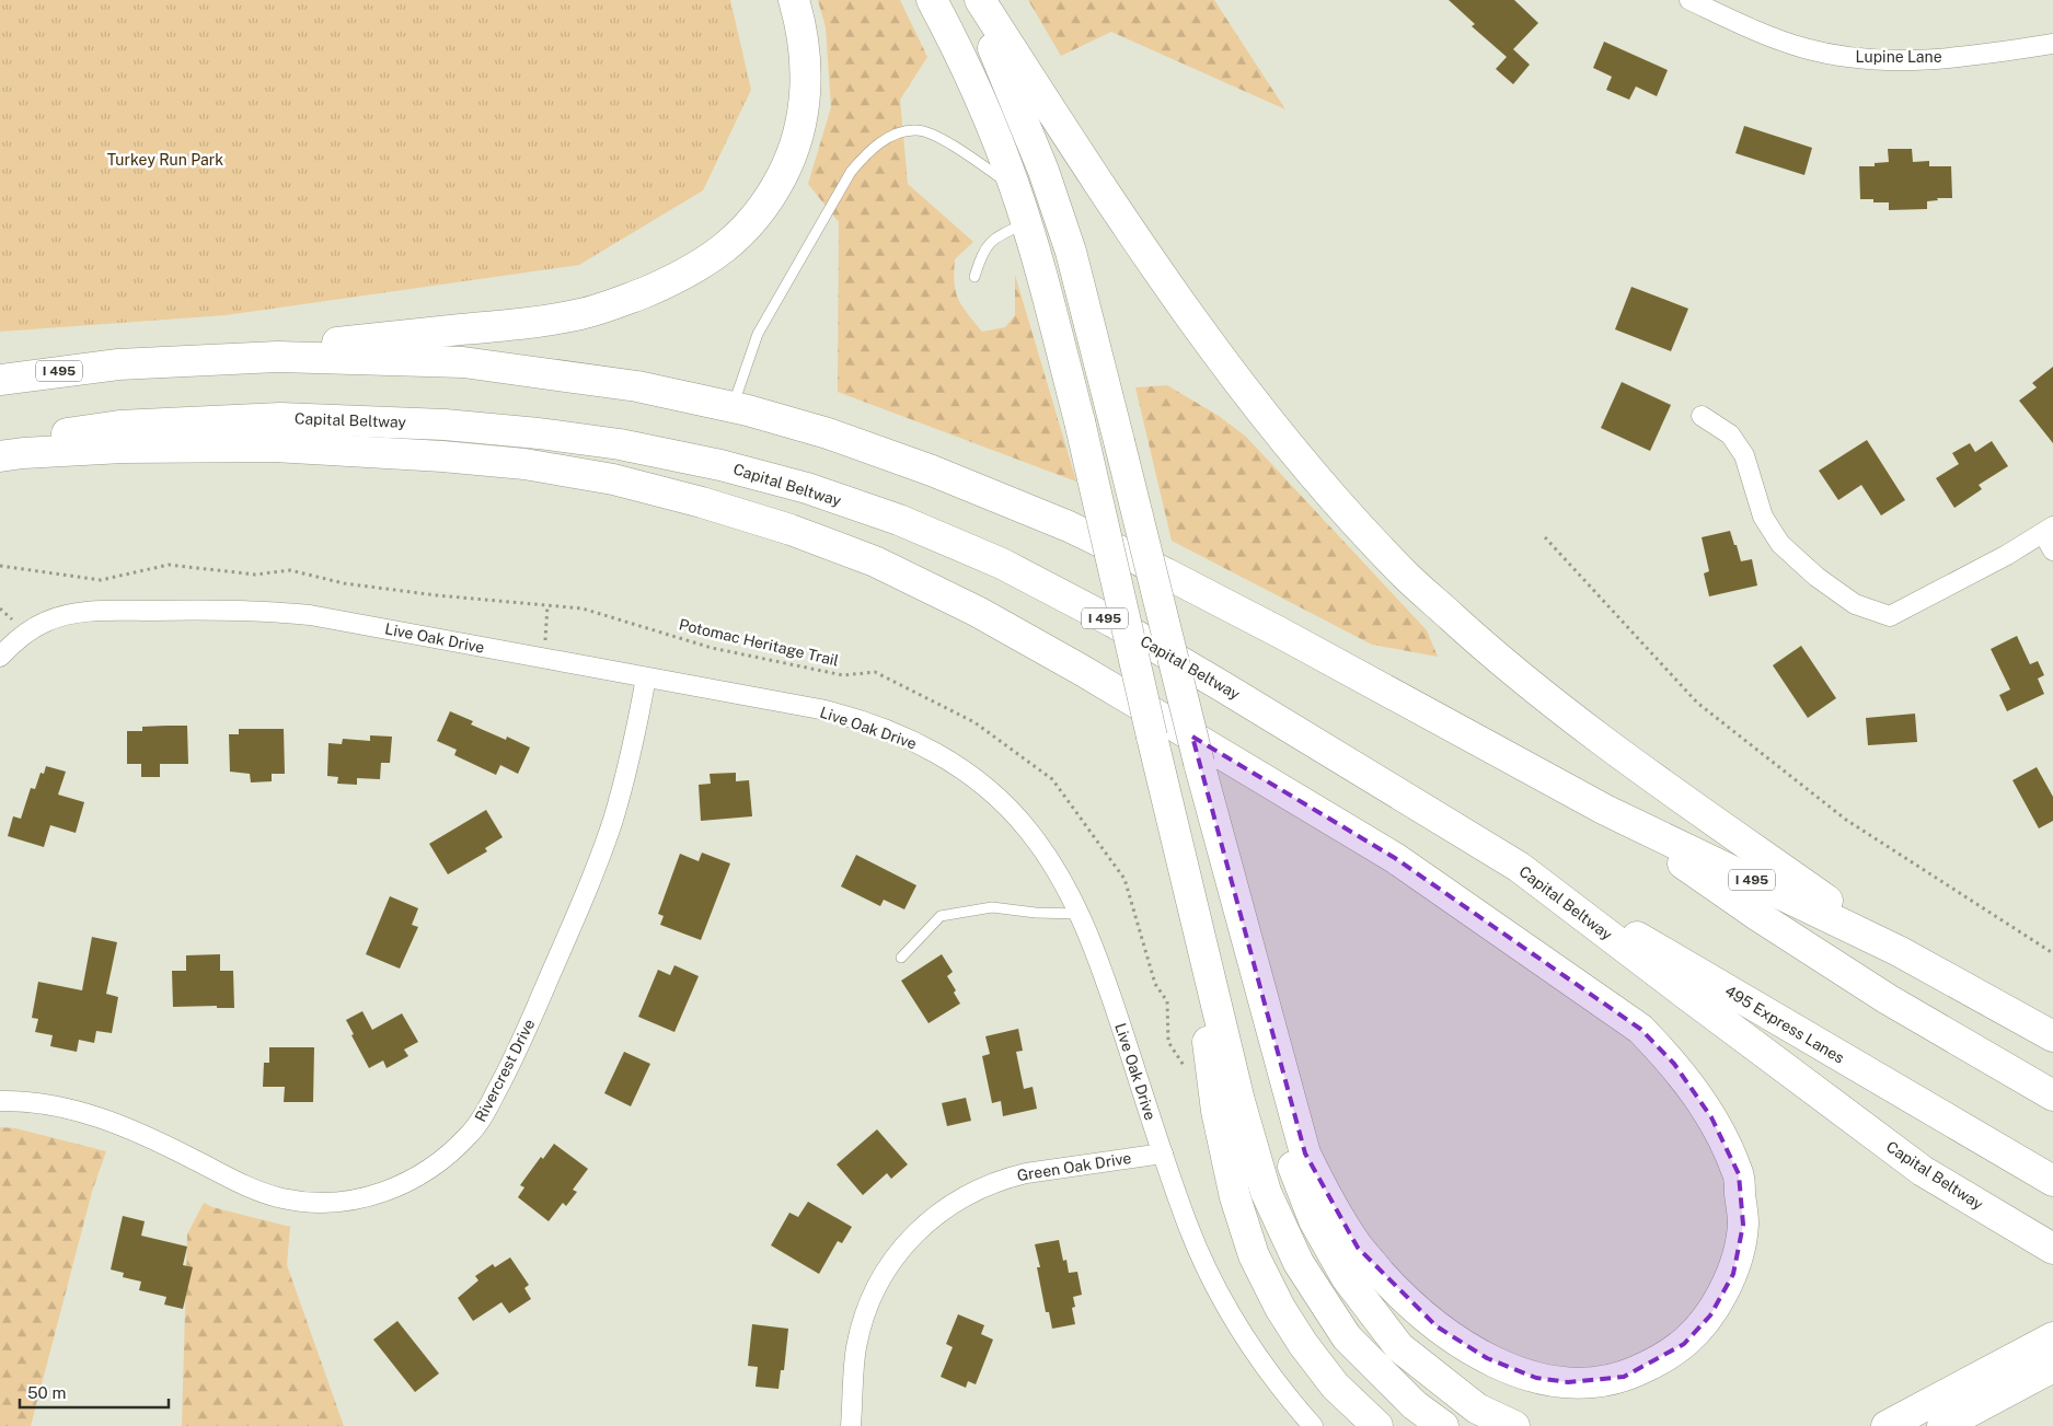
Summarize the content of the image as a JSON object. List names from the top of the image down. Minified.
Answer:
{"streets":{"highway":["I 495","Capital Beltway","495 Express Lanes"],"street":["Lupine Lane","Live Oak Drive","Rivercrest Drive","Green Oak Drive"],"path":["Potomac Heritage Trail"]},"crossings":[["Capital Beltway","495 Express Lanes"],["Live Oak Drive","Rivercrest Drive"],["Live Oak Drive","Green Oak Drive"]],"parks":["Turkey Run Park"],"scale_bar":"50 m"}
